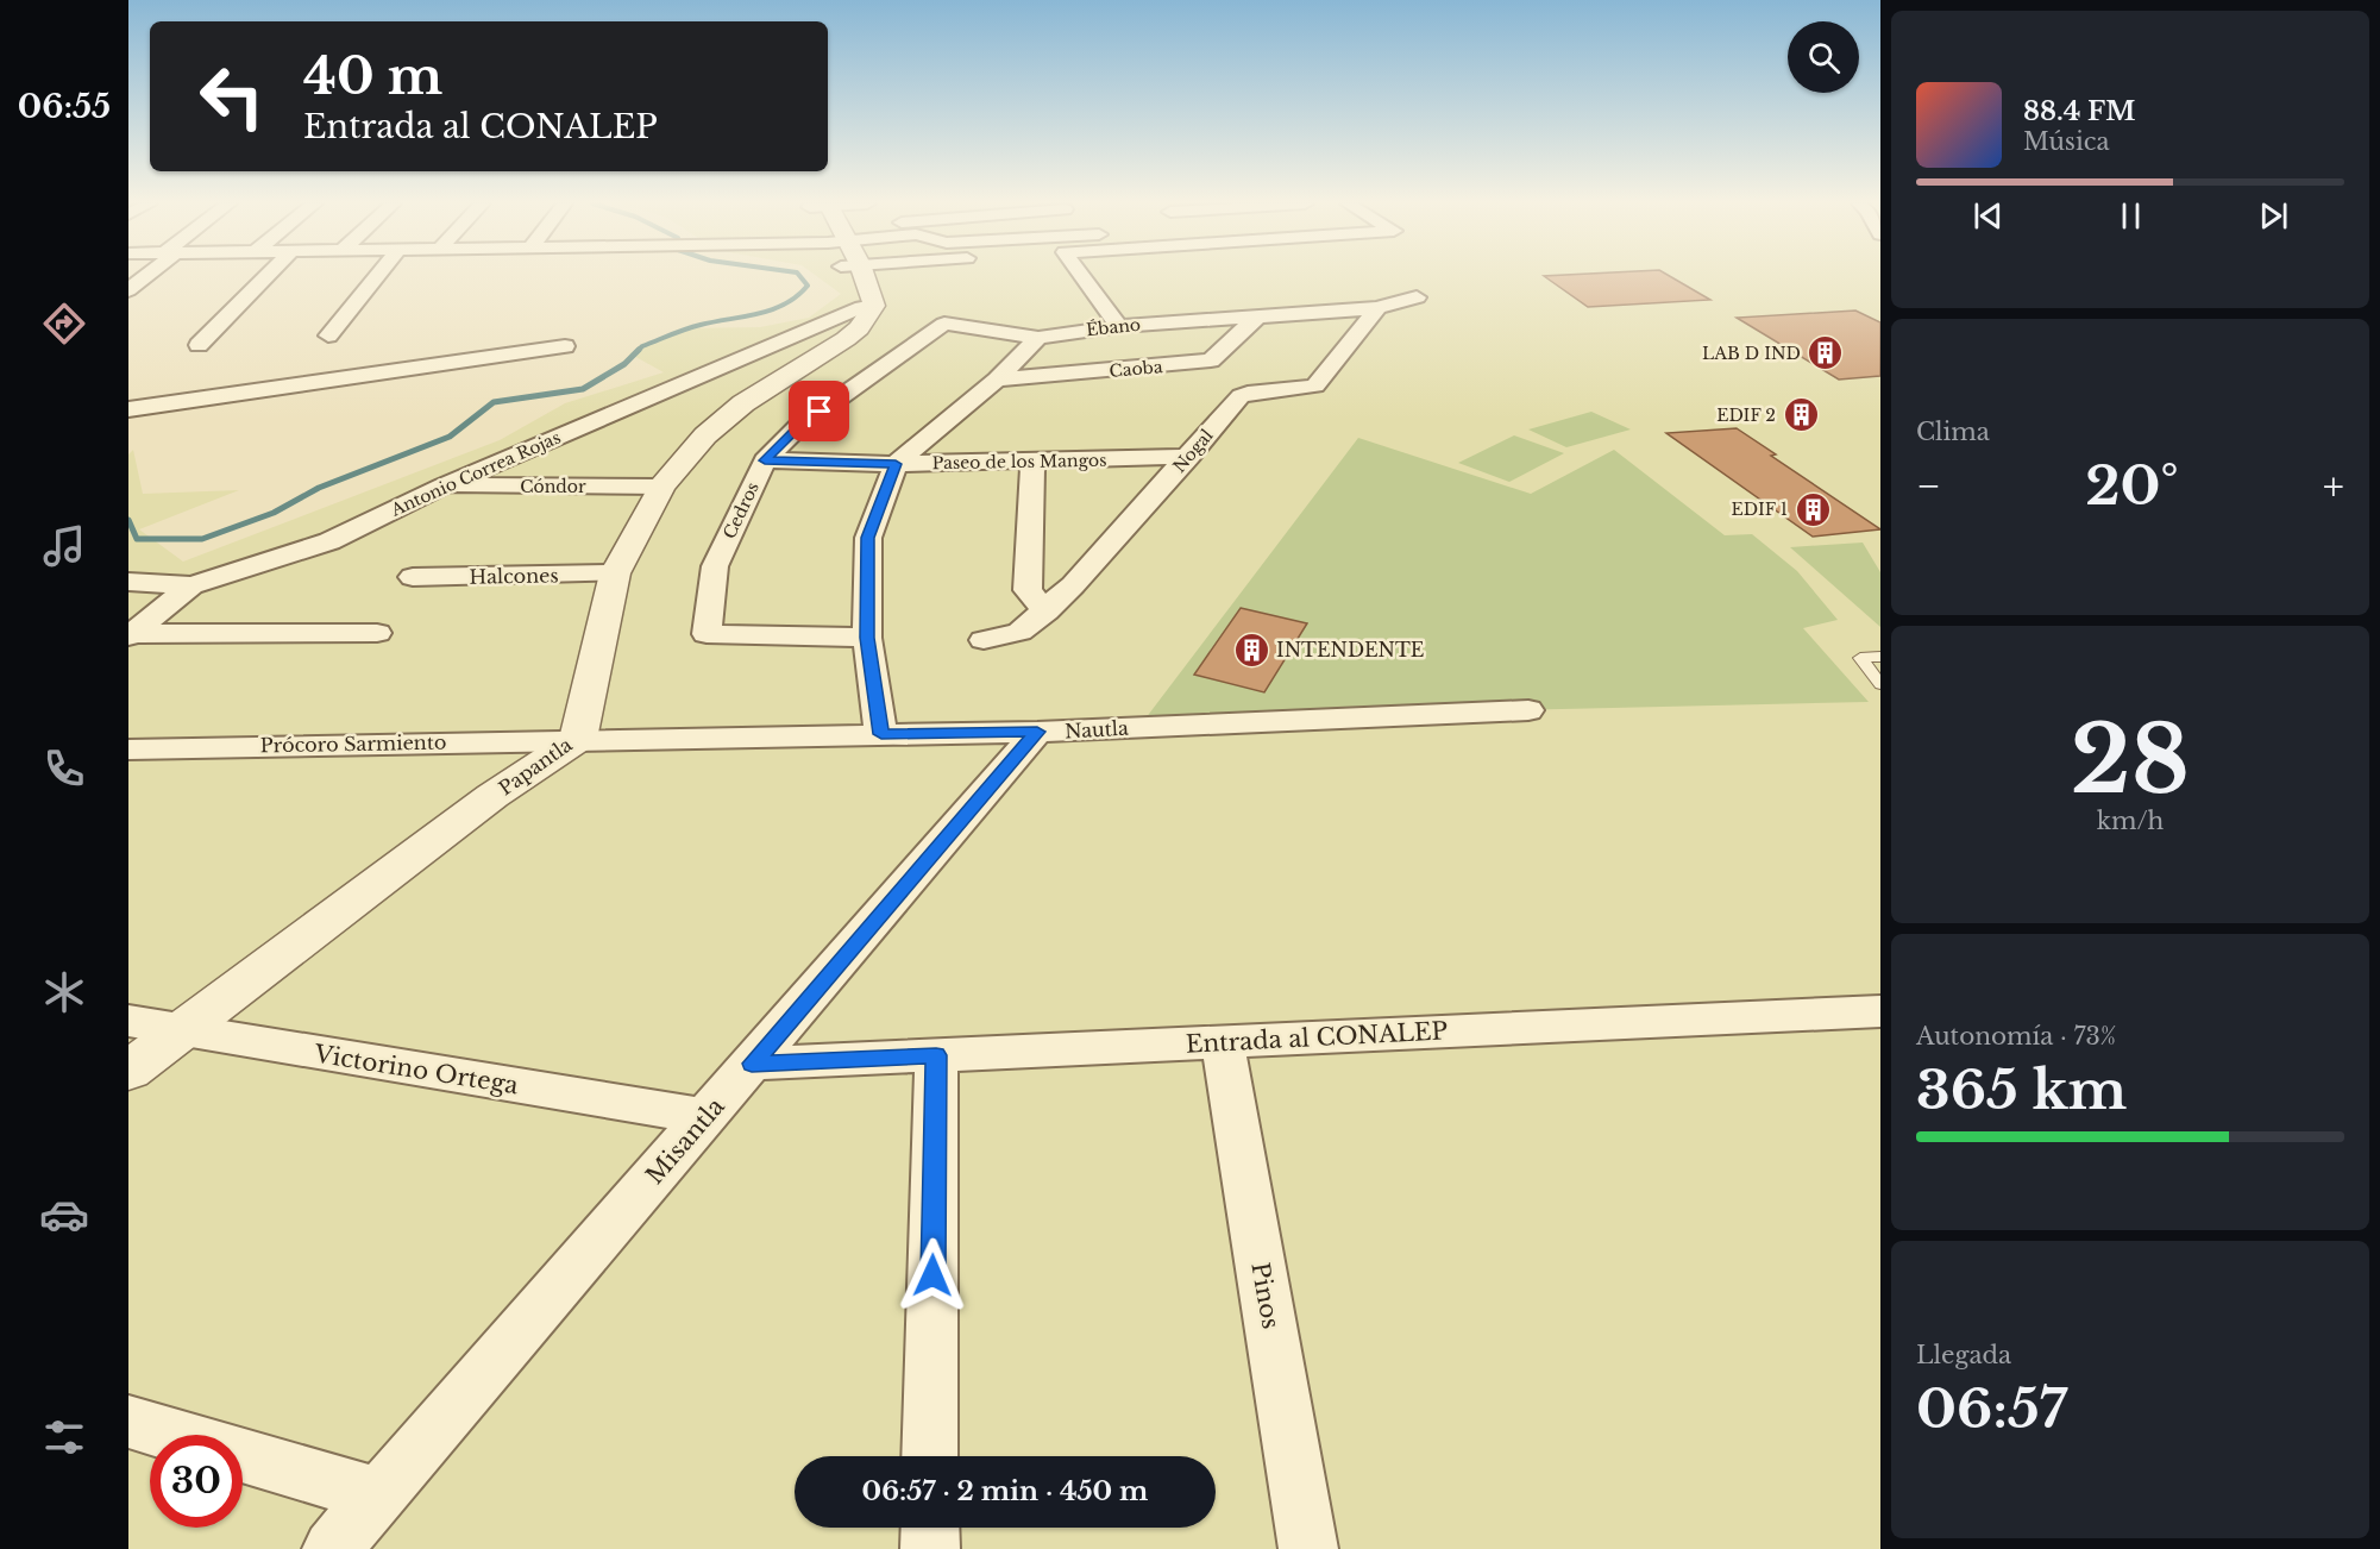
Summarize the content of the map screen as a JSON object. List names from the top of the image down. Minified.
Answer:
{"streets":{"street":["Ébano","Caoba","Nogal","Paseo de los Mangos","Antonio Correa Rojas","Cóndor","Cedros","Halcones","Nautla","Prócoro Sarmiento","Papantla","Entrada al CONALEP","Victorino Ortega","Misantla","Pinos"]},"crossings":[["Ébano","Caoba"],["Ébano","Nogal"],["Ébano","Cedros"],["Nogal","Paseo de los Mangos"],["Paseo de los Mangos","Cedros"],["Antonio Correa Rojas","Cóndor"],["Antonio Correa Rojas","Papantla"],["Cóndor","Papantla"],["Halcones","Papantla"],["Nautla","Prócoro Sarmiento"],["Nautla","Papantla"],["Nautla","Misantla"],["Prócoro Sarmiento","Papantla"],["Papantla","Victorino Ortega"],["Entrada al CONALEP","Misantla"],["Entrada al CONALEP","Pinos"],["Victorino Ortega","Misantla"]],"places":{"building":["LAB D IND","EDIF 2","EDIF 1","INTENDENTE"]},"page":{"tabs":"06:55","turn":["40 m","Entrada al CONALEP"],"song":["88.4 FM","Música"],"tile":["Clima",["28","km/h"],["Autonomía · 73%","365 km"],["Llegada","06:57"]],"heat":["−","20°","+"],"limit":"30","trip":"06:57 · 2 min · 450 m"}}
